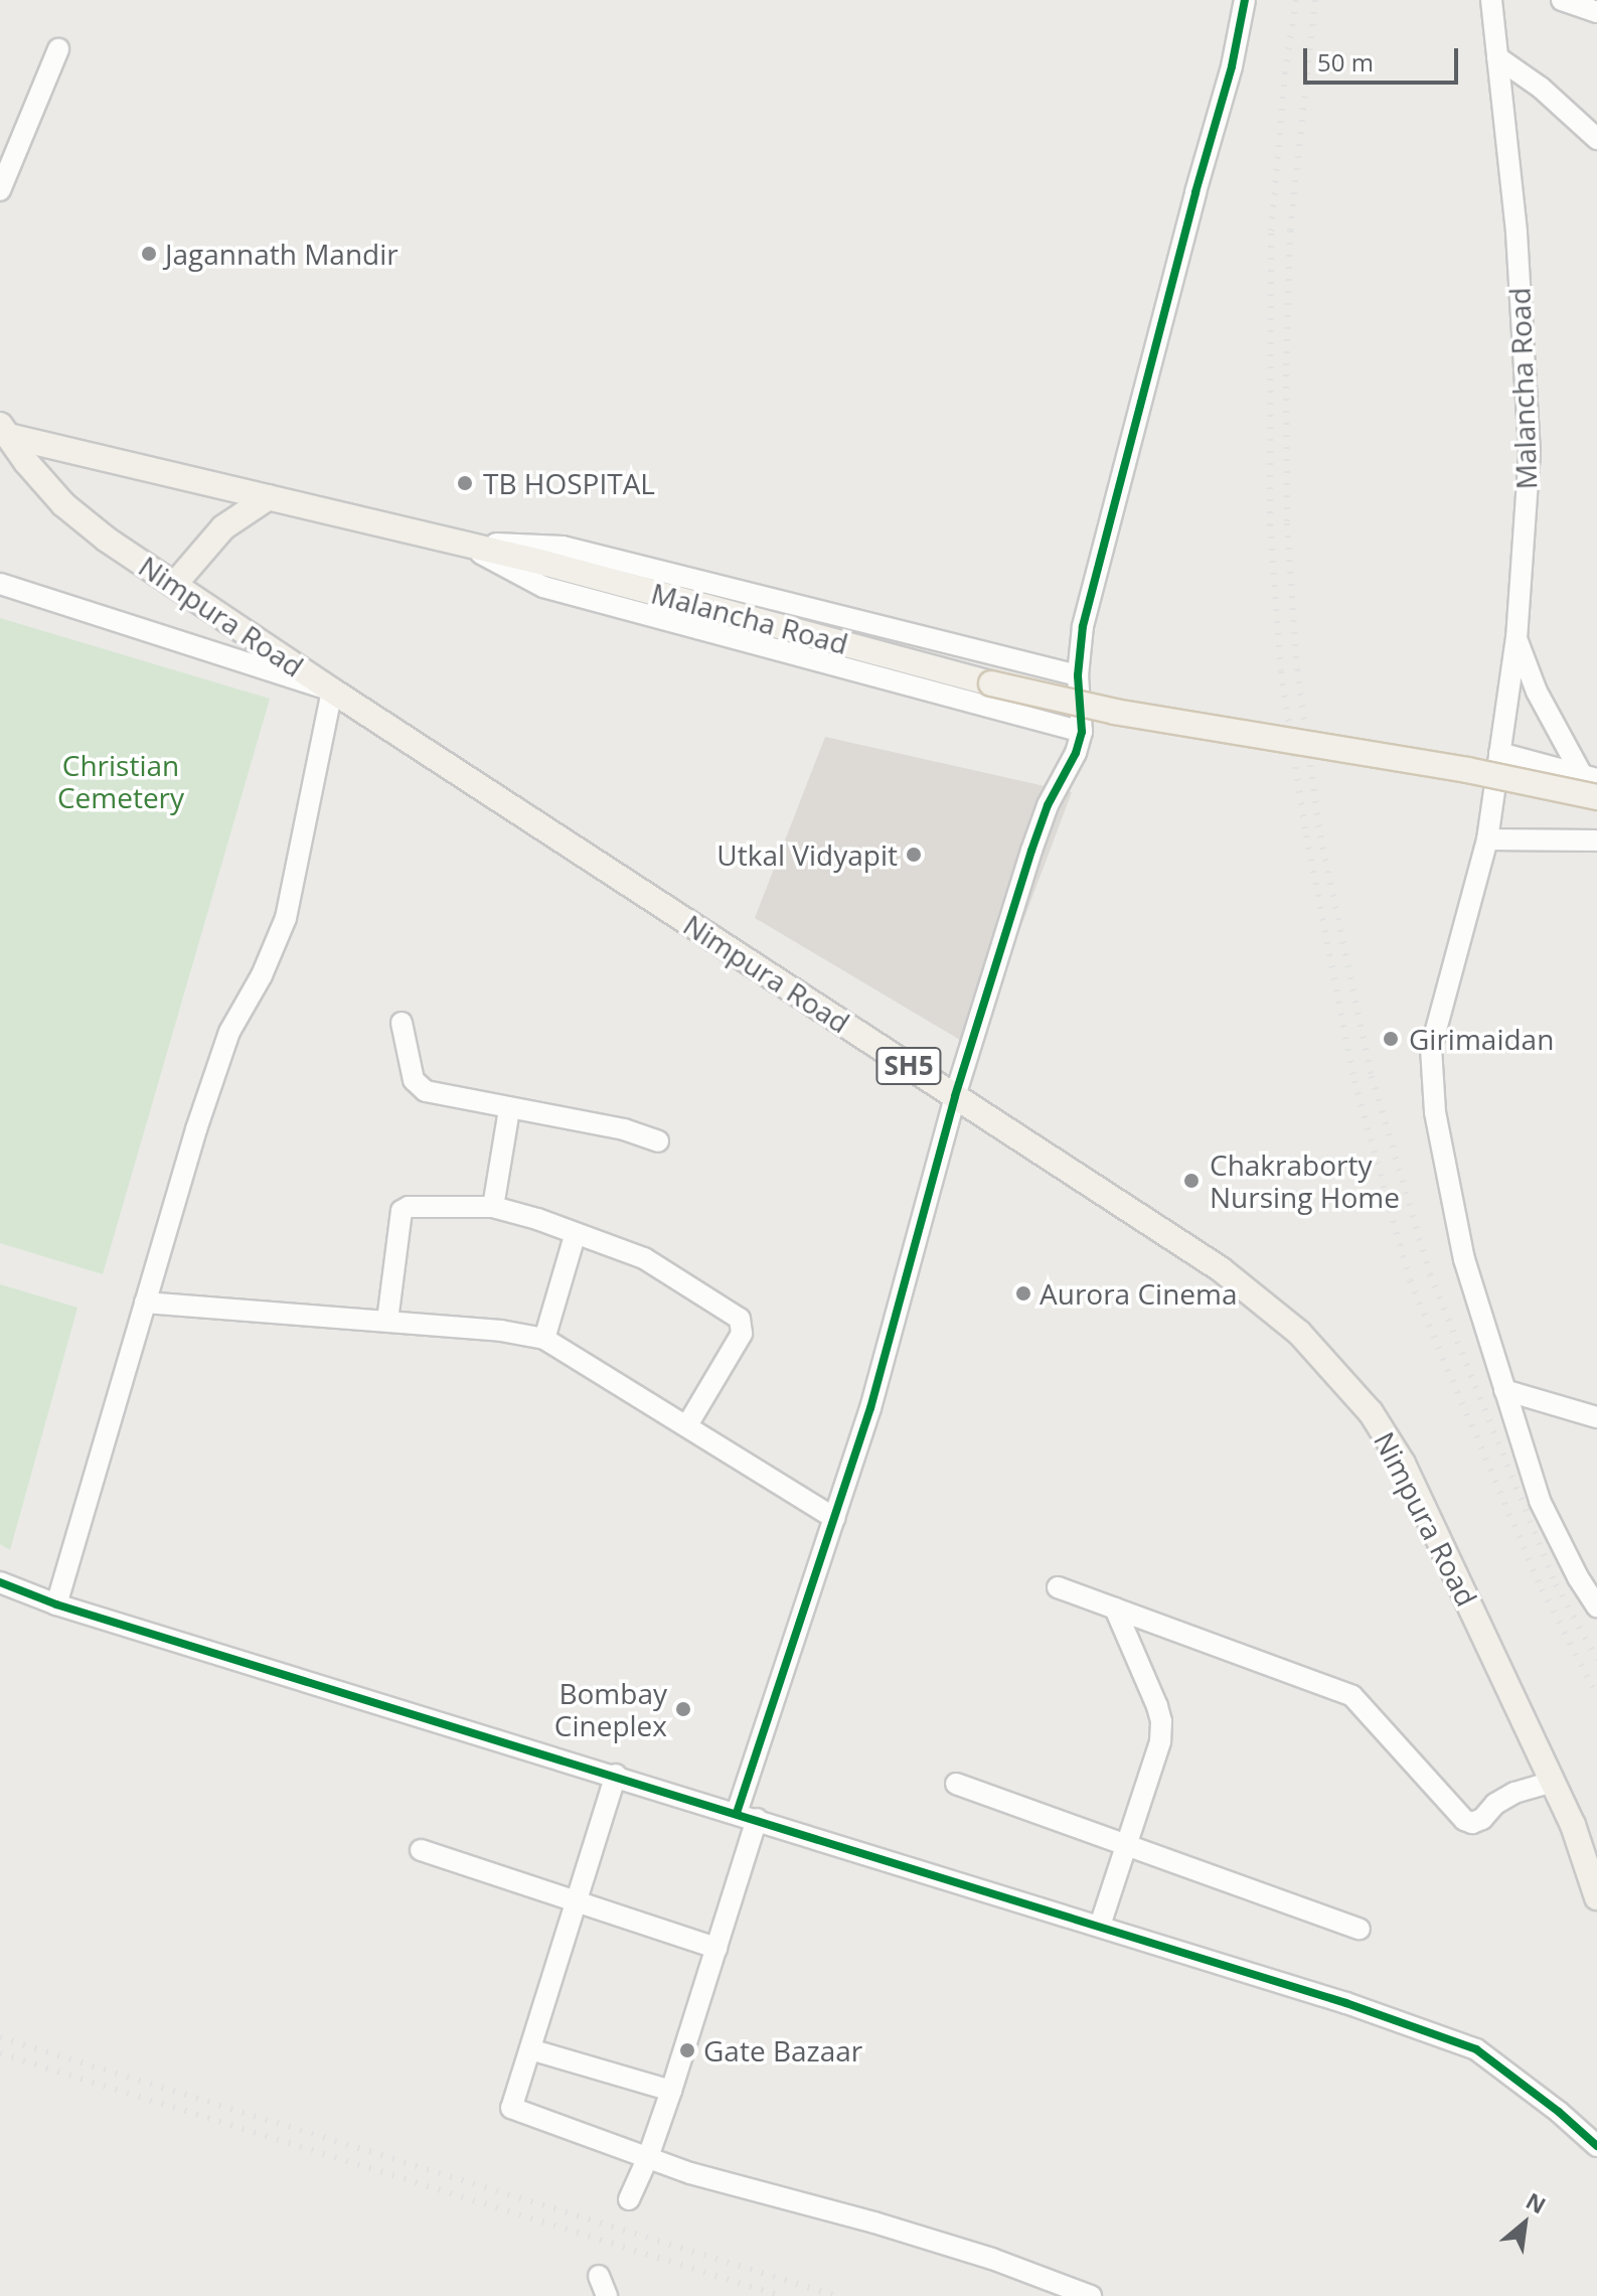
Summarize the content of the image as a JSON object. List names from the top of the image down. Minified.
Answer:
{"streets":{"main road":["Malancha Road","Nimpura Road","SH5"]},"crossings":[["Malancha Road","Nimpura Road"]],"parks":["Christian Cemetery"],"places":["Jagannath Mandir","TB HOSPITAL","Utkal Vidyapit","Girimaidan","Chakraborty Nursing Home","Aurora Cinema","Bombay Cineplex","Gate Bazaar"],"scale_bar":"50 m","north":"top right"}
